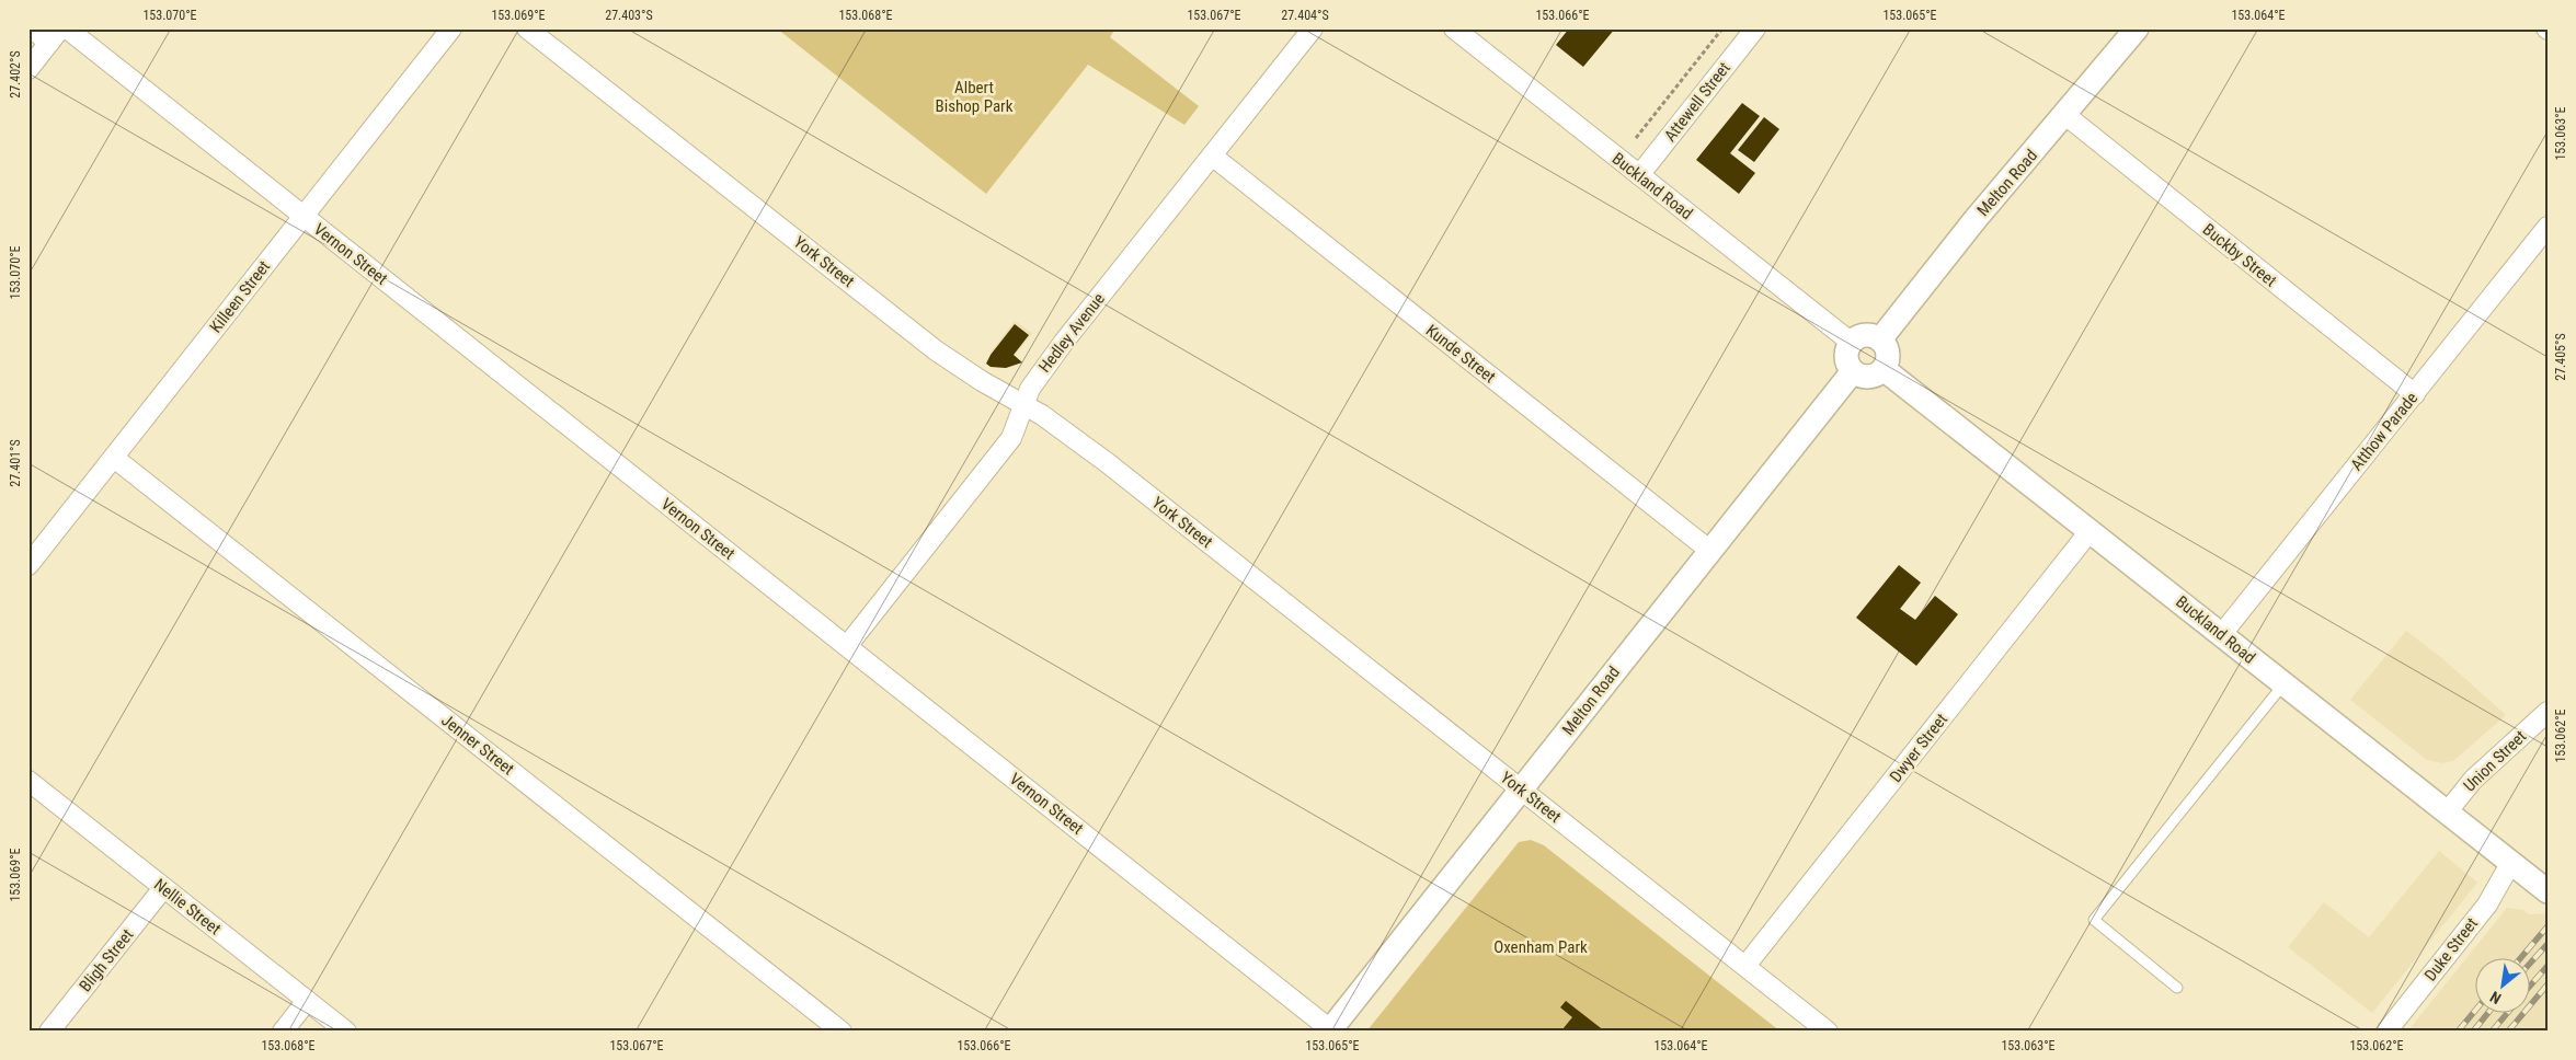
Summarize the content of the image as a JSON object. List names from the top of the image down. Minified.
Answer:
{"streets":{"street":["Attewell Street","Melton Road","Buckland Road","Vernon Street","Buckby Street","York Street","Killeen Street","Hedley Avenue","Kunde Street","Atthow Parade","Jenner Street","Dwyer Street","Union Street","Nellie Street","Duke Street","Bligh Street"]},"crossings":[["Attewell Street","Buckland Road"],["Melton Road","Buckland Road"],["Melton Road","Vernon Street"],["Melton Road","Buckby Street"],["Melton Road","York Street"],["Melton Road","Kunde Street"],["Buckland Road","Atthow Parade"],["Buckland Road","Dwyer Street"],["Buckland Road","Union Street"],["Buckland Road","Duke Street"],["Vernon Street","Killeen Street"],["Vernon Street","Hedley Avenue"],["Buckby Street","Atthow Parade"],["York Street","Hedley Avenue"],["York Street","Dwyer Street"],["Killeen Street","Jenner Street"],["Hedley Avenue","Kunde Street"],["Nellie Street","Bligh Street"]],"parks":["Albert Bishop Park","Oxenham Park"],"north":"bottom left","coordinates":["153.070°E","153.069°E","27.403°S","153.068°E","153.067°E","27.404°S","153.066°E","153.065°E","153.064°E","27.402°S","153.063°E","27.405°S","27.401°S","153.062°E"]}
